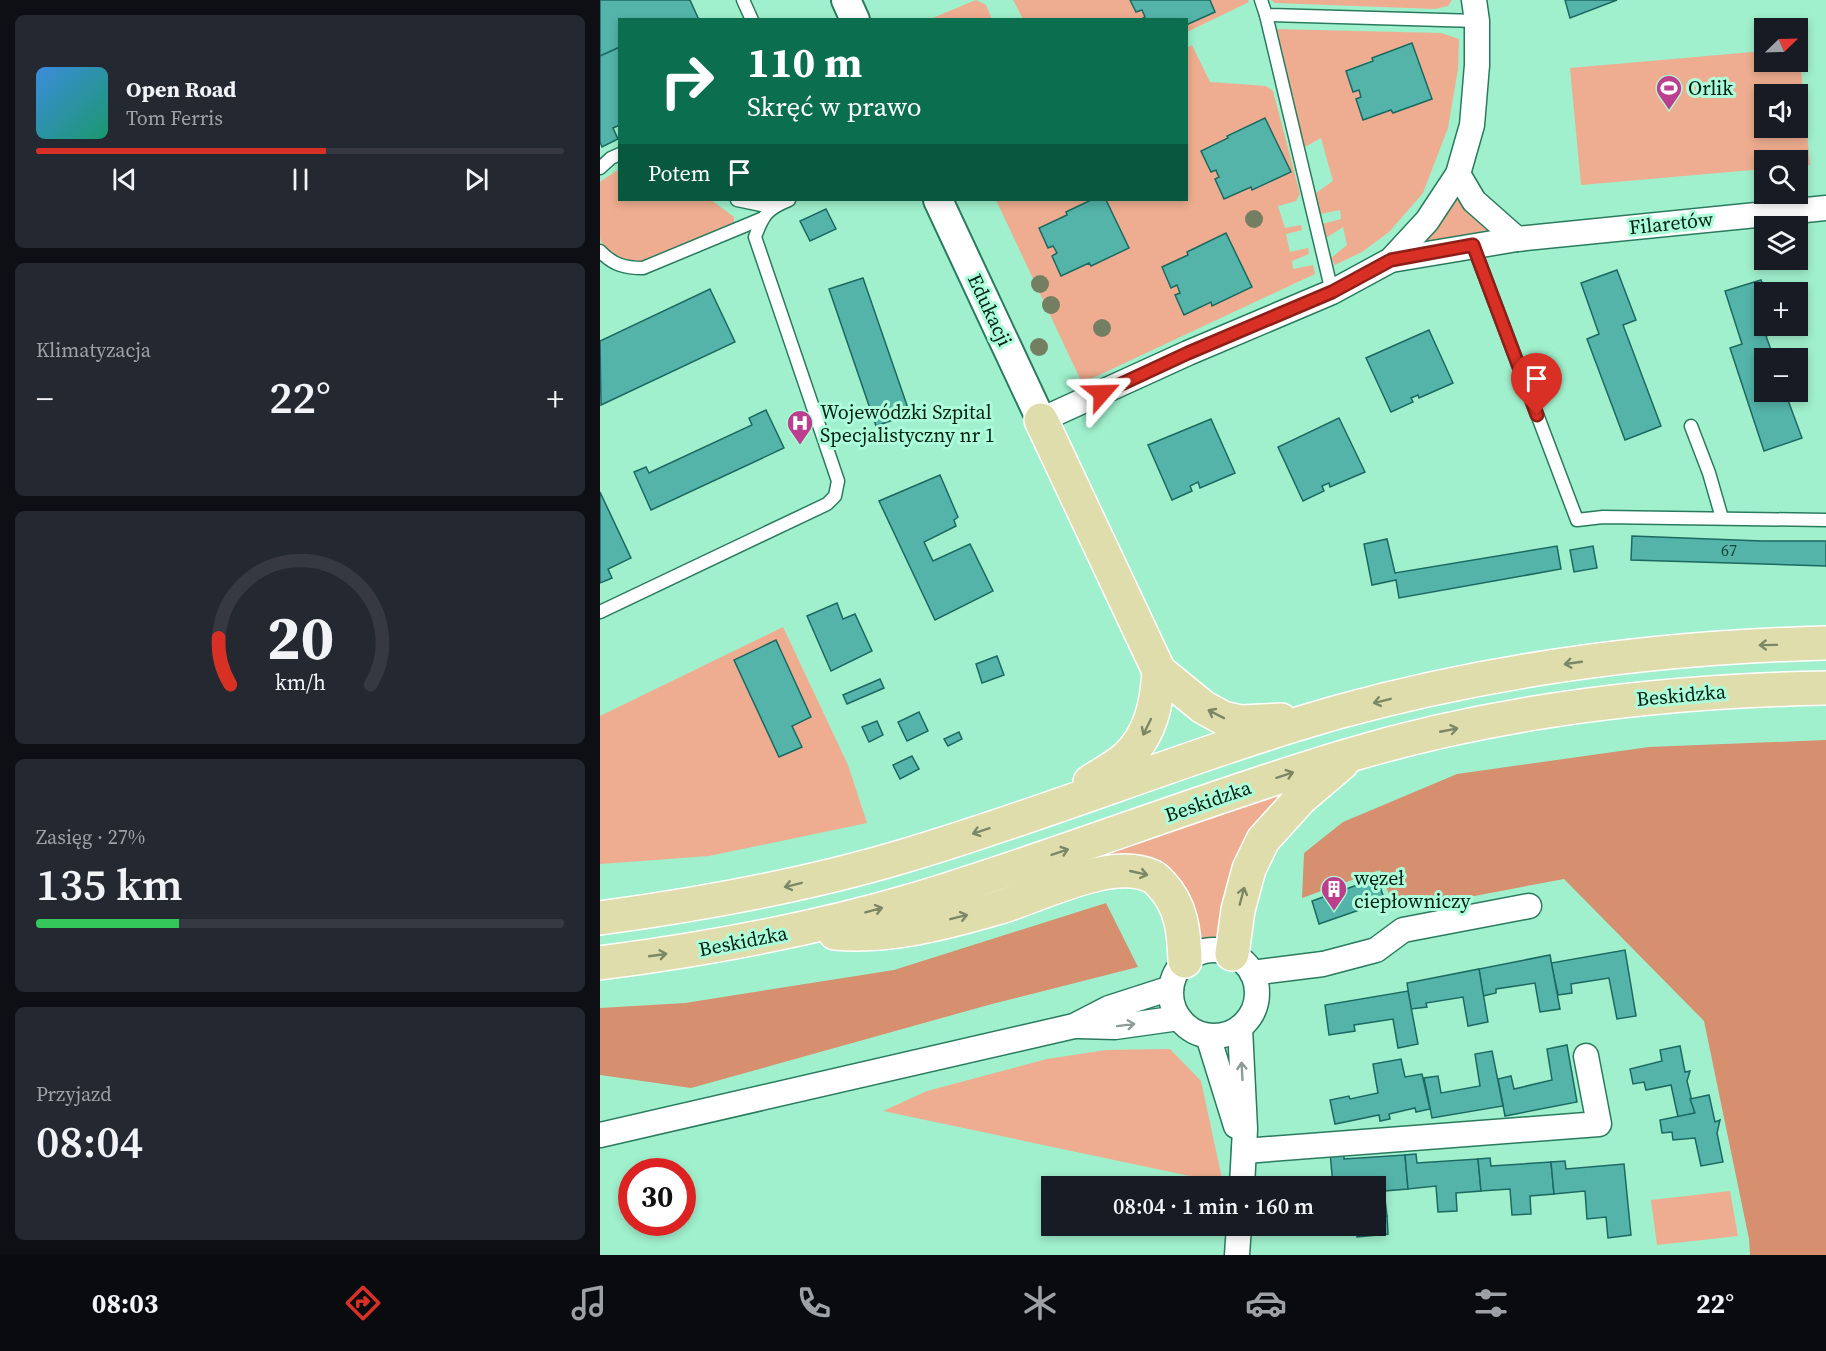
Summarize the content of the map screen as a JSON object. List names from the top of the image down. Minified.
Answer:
{"streets":{"main road":["Beskidzka"],"street":["Filaretów","Edukacji"]},"crossings":[["Filaretów","Edukacji"]],"places":{"sports":["Orlik"],"hospital":["Wojewódzki Szpital Specjalistyczny nr 1"],"building":["węzeł ciepłowniczy"]},"house_numbers":["67"],"north":"top right","page":{"map_buttons":["+","−"],"turn":["110 m","Skręć w prawo"],"song":["Open Road","Tom Ferris"],"then":"Potem","tile":["Klimatyzacja",["Zasięg · 27%","135 km"],["Przyjazd","08:04"]],"heat":["−","22°","+"],"limit":"30","trip":"08:04 · 1 min · 160 m","tabs":["08:03","22°"],"gauge":["20","km/h"]}}
